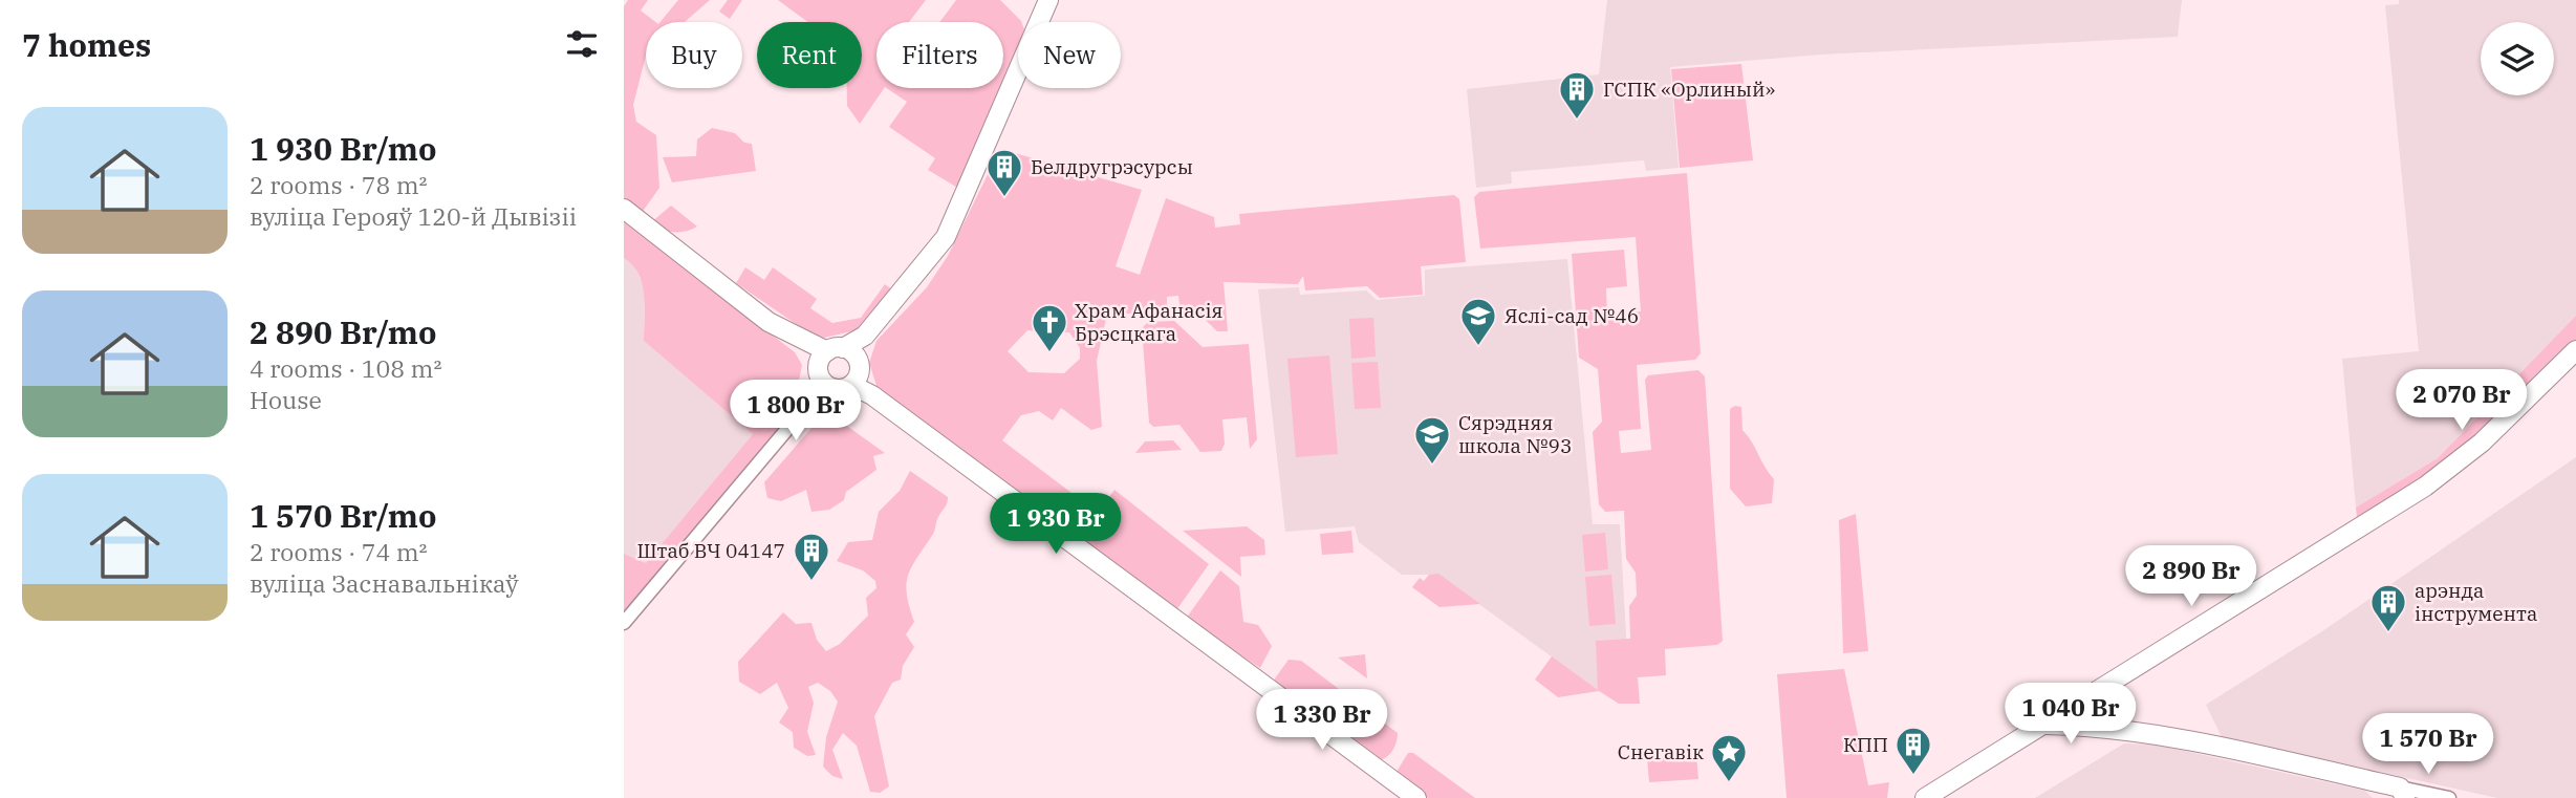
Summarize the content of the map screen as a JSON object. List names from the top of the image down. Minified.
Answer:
{"places":{"building":["ГСПК «Орлиный»","Белдругрэсурсы","Штаб ВЧ 04147","арэнда інструмента","КПП"],"school or university":["Яслі-сад №46","Сярэдняя школа №93"],"church":["Храм Афанасія Брэсцкага"],"place":["Снегавік"]},"page":{"heading":"7 homes","chip":["Buy","Rent","Filters","New"],"list":[{"name":"1 930 Br/mo","note":"2 rooms · 78 m² · вуліца Герояў 120-й Дывізіі"},{"name":"2 890 Br/mo","note":"4 rooms · 108 m² · House"},{"name":"1 570 Br/mo","note":"2 rooms · 74 m² · вуліца Заснавальнікаў"}],"price":["2 070 Br","1 800 Br","1 930 Br","2 890 Br","1 040 Br","1 330 Br","1 570 Br"]}}
